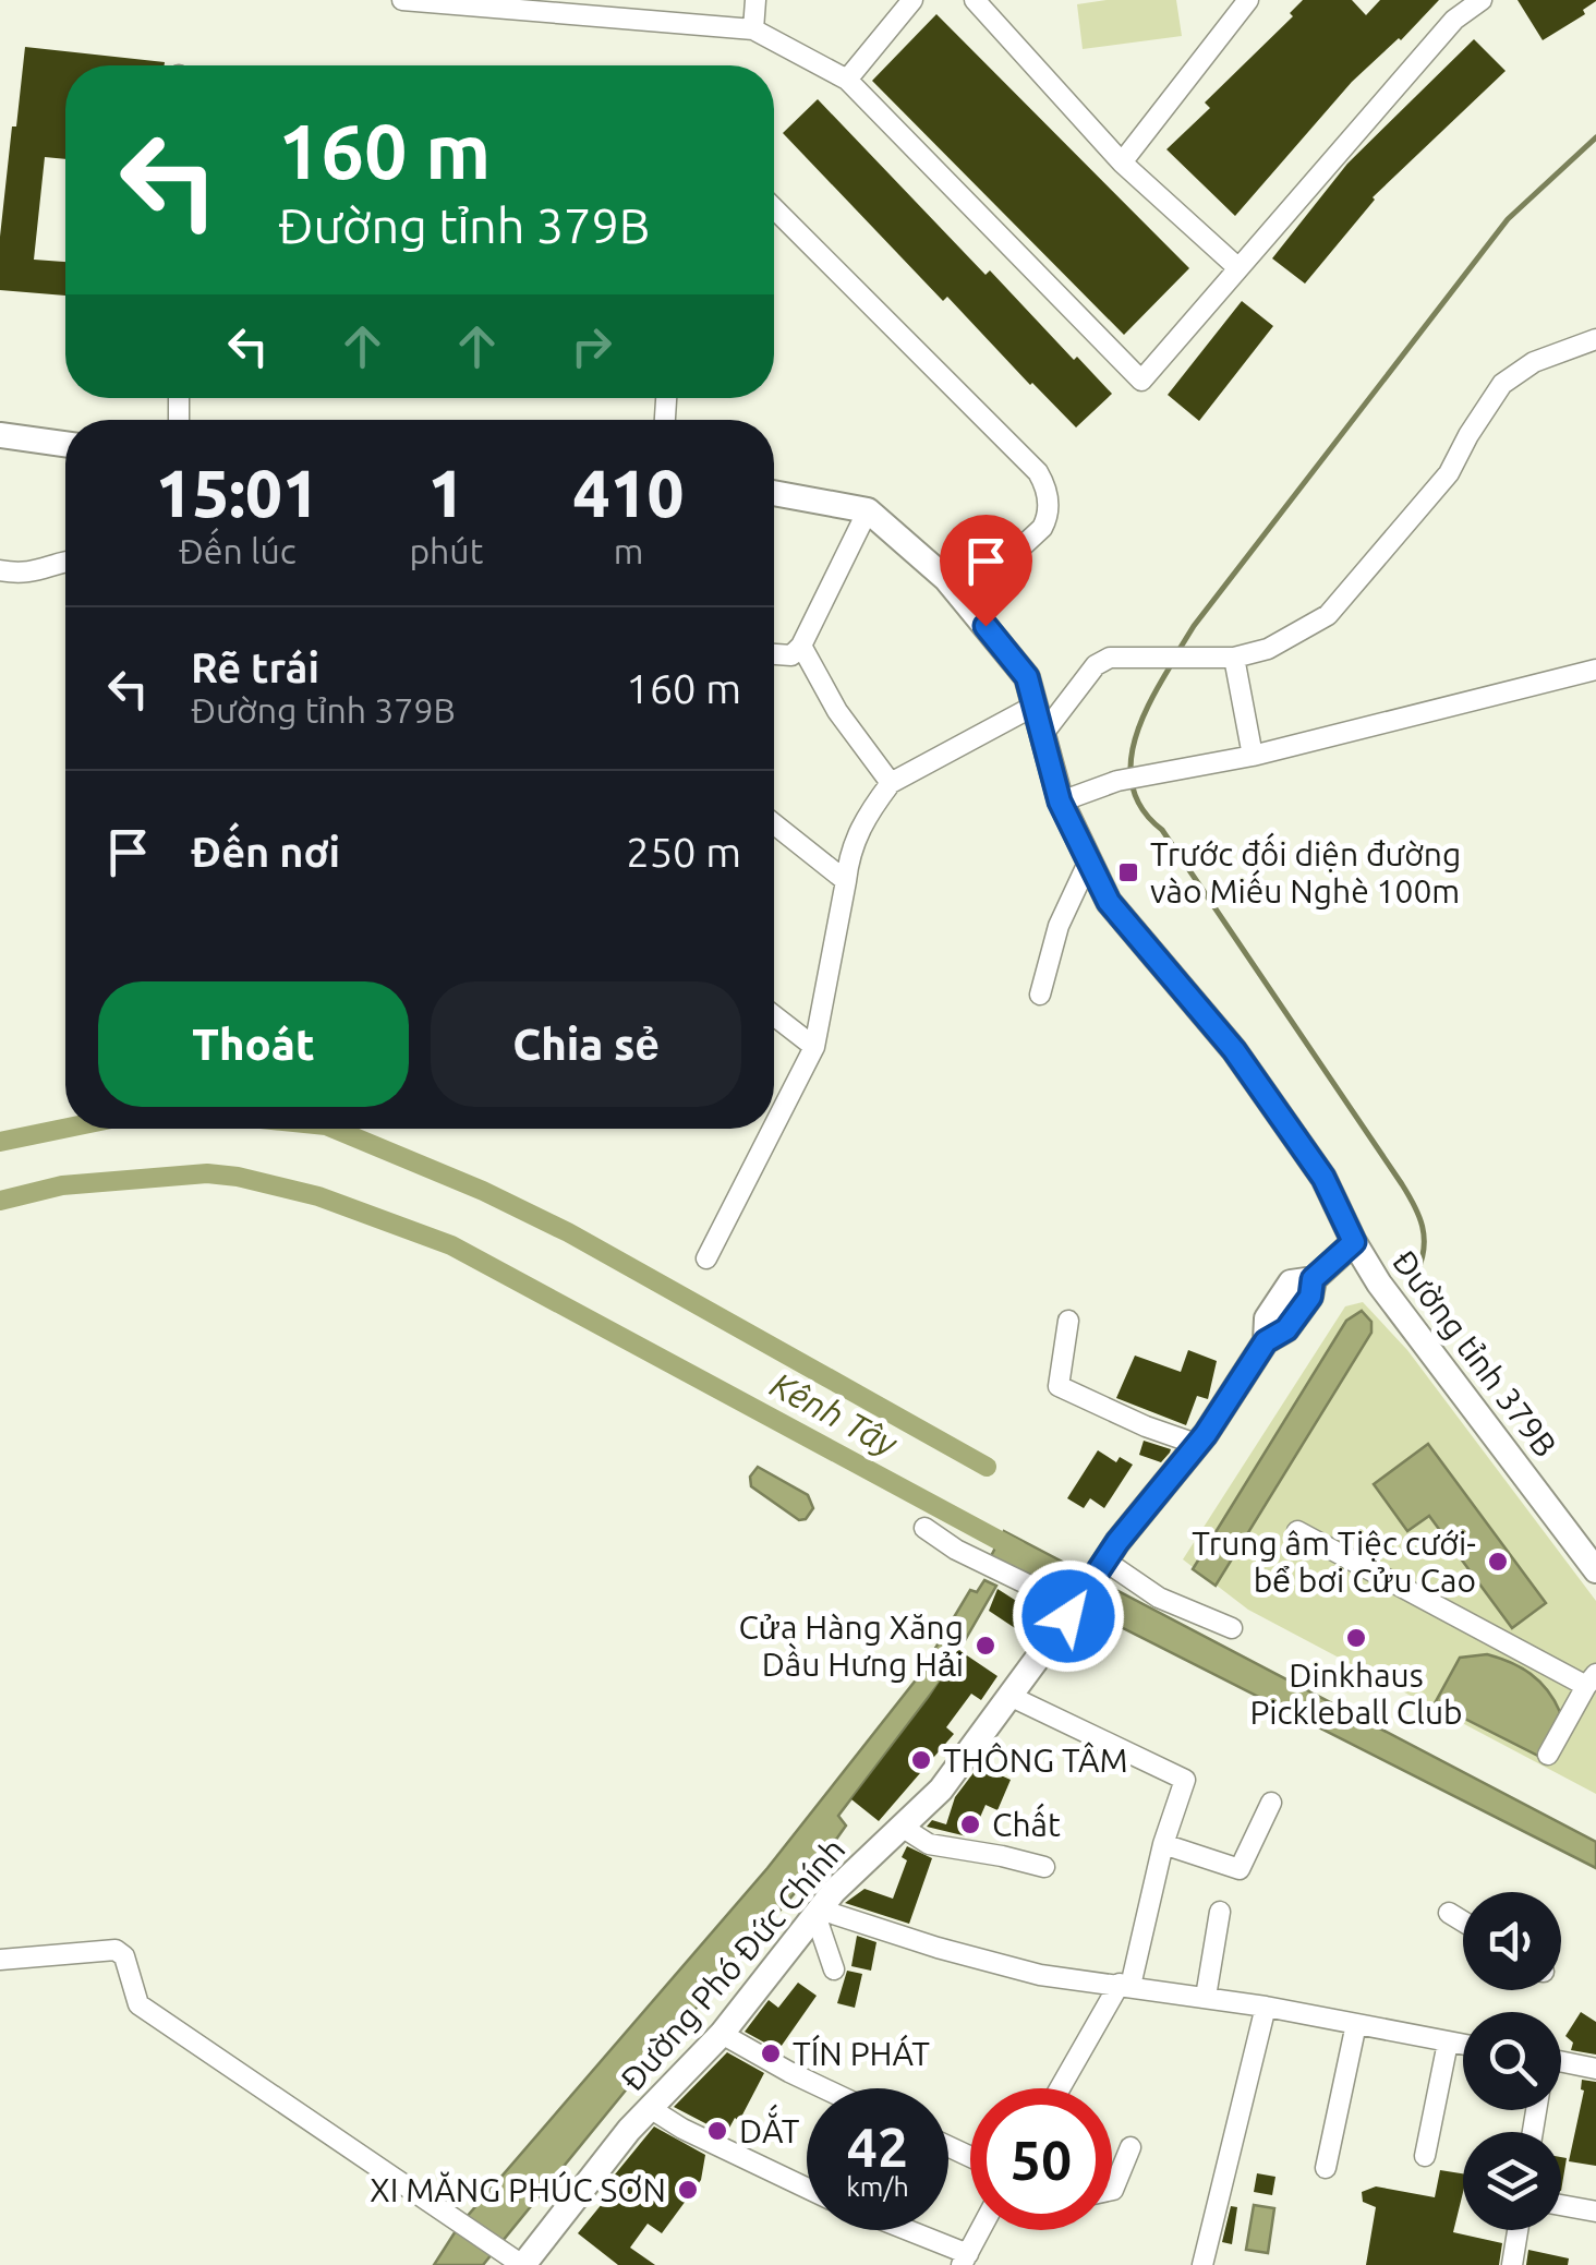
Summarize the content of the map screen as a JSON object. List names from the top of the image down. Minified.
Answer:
{"streets":{"main road":["Đường tỉnh 379B","Đường Phó Đức Chính"]},"crossings":[["Đường tỉnh 379B","Đường Phó Đức Chính"]],"water":["Kênh Tây"],"places":{"transit":["Trước đối diện đường vào Miếu Nghè 100m"],"other":["Trung âm Tiệc cưới- bể bơi Cửu Cao","Dinkhaus Pickleball Club","Cửa Hàng Xăng Dầu Hưng Hải","THÔNG TÂM","Chất","TÍN PHÁT","DẮT","XI MĂNG PHÚC SƠN"]},"page":{"turn":["160 m","Đường tỉnh 379B"],"eta":["15:01","Đến lúc","1","phút","410","m"],"list":[{"name":"Rẽ trái","note":"Đường tỉnh 379B","value":"160 m"},{"name":"Đến nơi","value":"250 m"}],"buttons":["Thoát","Chia sẻ"],"speed":"42 km/h","limit":"50"}}
